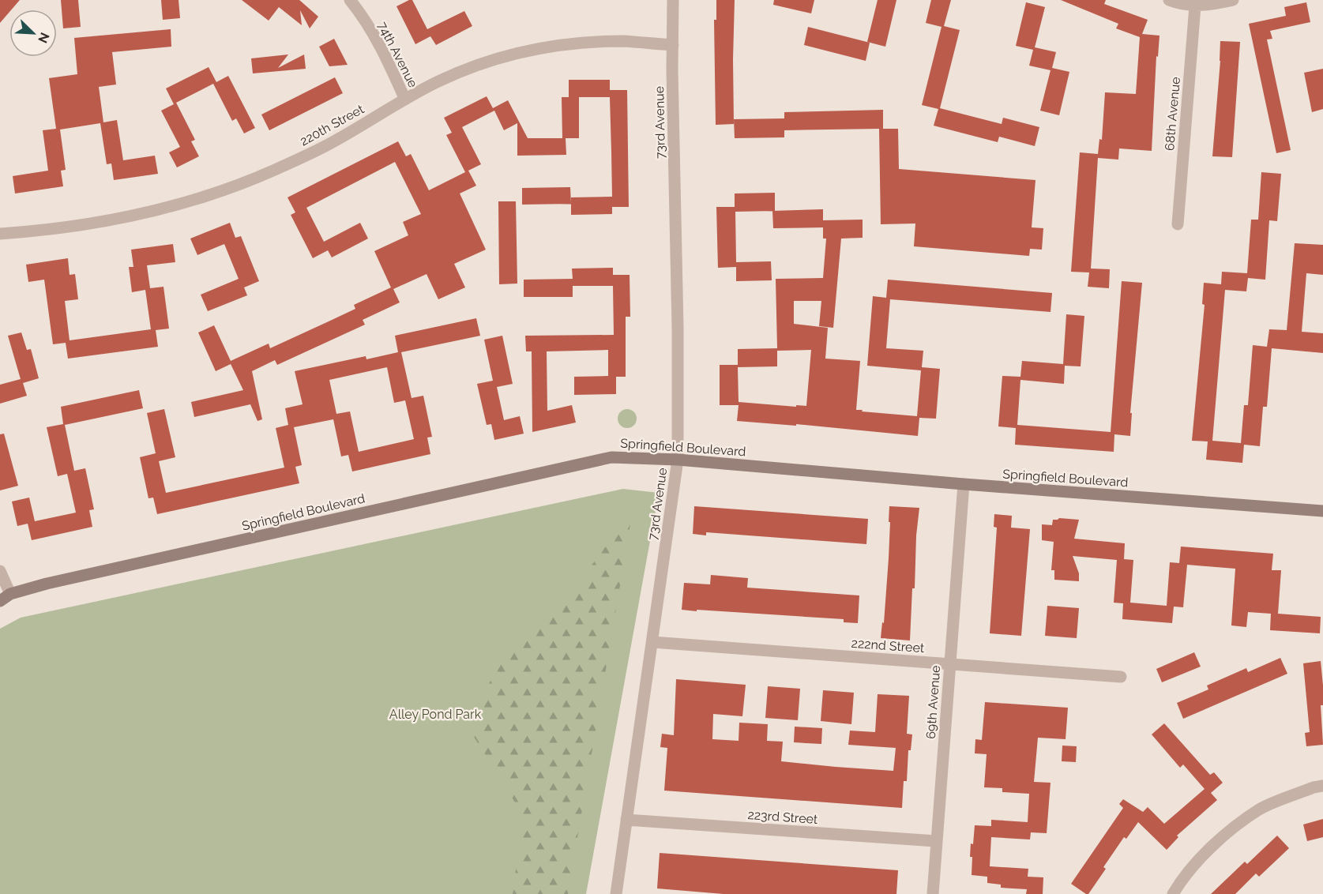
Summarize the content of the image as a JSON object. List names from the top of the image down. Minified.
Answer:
{"streets":{"main road":["Springfield Boulevard"],"street":["74th Avenue","68th Avenue","73rd Avenue","220th Street","222nd Street","69th Avenue","223rd Street"]},"crossings":[["74th Avenue","220th Street"],["73rd Avenue","220th Street"],["73rd Avenue","Springfield Boulevard"],["73rd Avenue","222nd Street"],["73rd Avenue","223rd Street"],["Springfield Boulevard","69th Avenue"],["222nd Street","69th Avenue"],["69th Avenue","223rd Street"]],"parks":["Alley Pond Park"],"north":"bottom right"}
